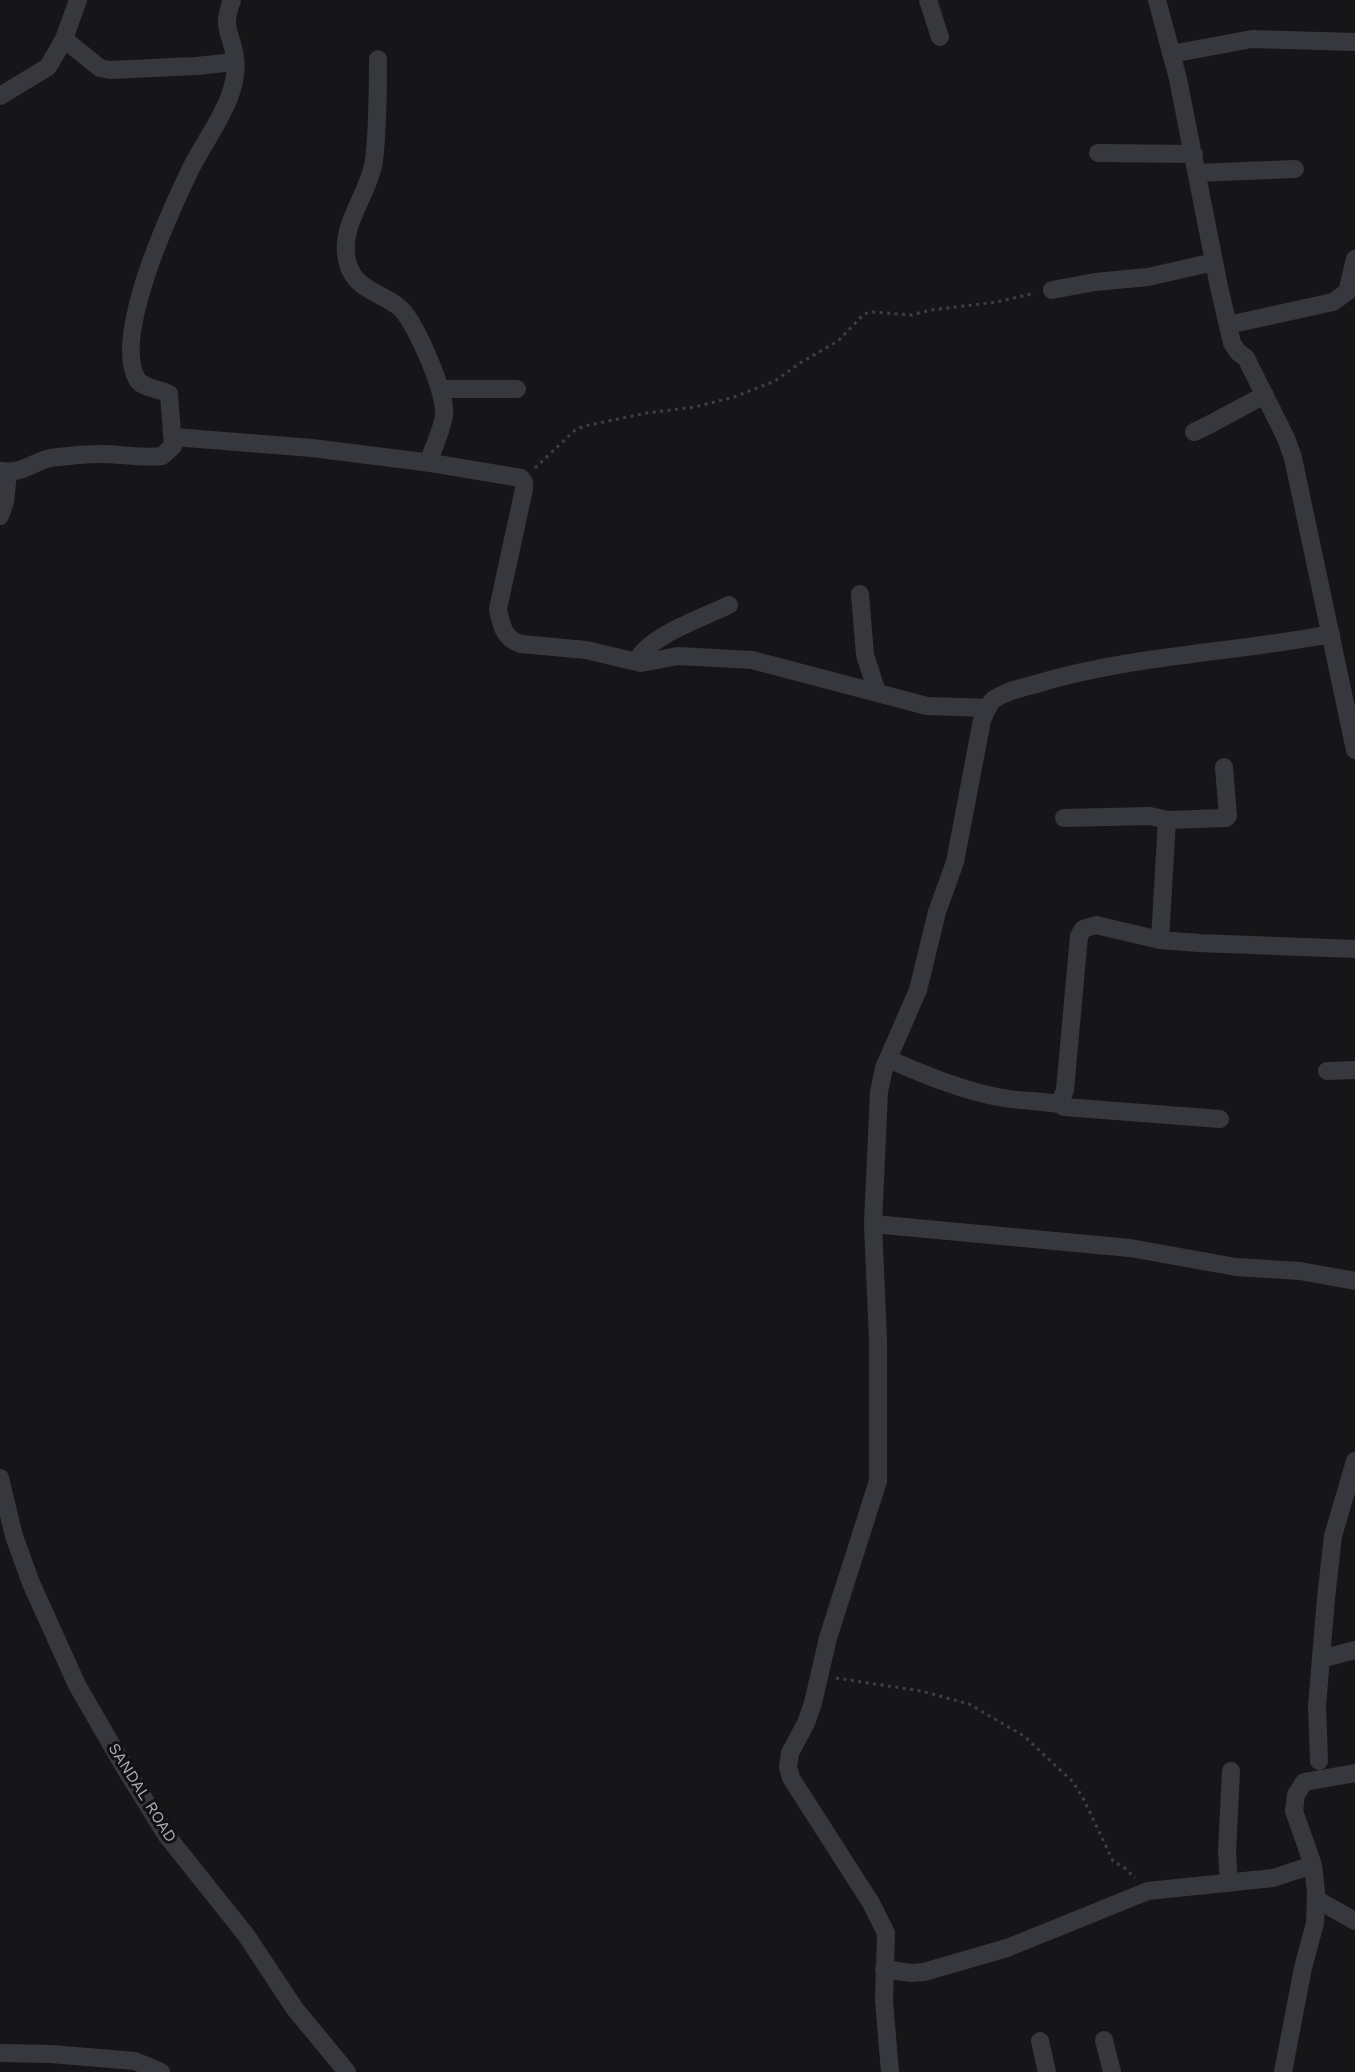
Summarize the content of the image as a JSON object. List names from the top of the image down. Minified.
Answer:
{"streets":{"street":["SANDAL ROAD"]}}
